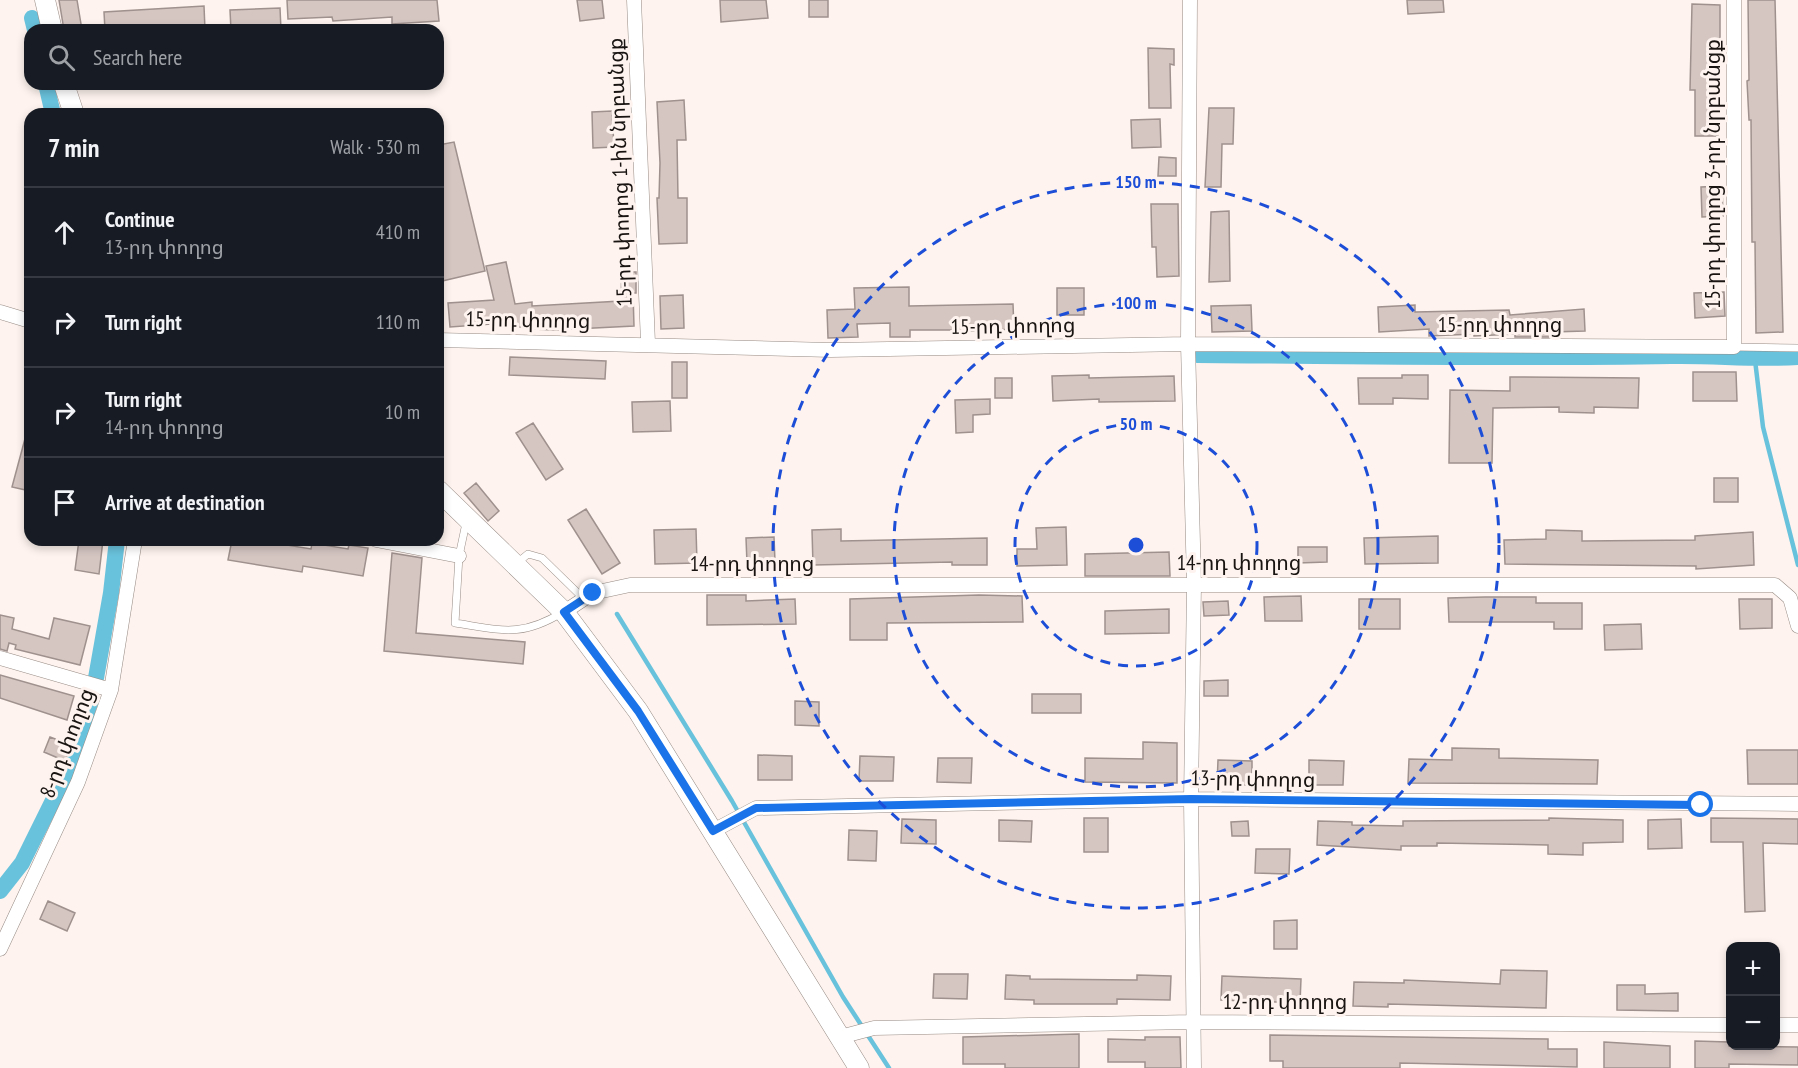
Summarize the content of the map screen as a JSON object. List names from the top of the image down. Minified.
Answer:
{"streets":{"street":["15-րդ փողոց 1-ին նրբանցք","15-րդ փողոց 3-րդ նրբանցք","15-րդ փողոց","14-րդ փողոց","8-րդ փողոց","13-րդ փողոց","12-րդ փողոց"]},"crossings":[["15-րդ փողոց 1-ին նրբանցք","15-րդ փողոց"],["15-րդ փողոց 3-րդ նրբանցք","15-րդ փողոց"]],"page":{"search":"Search here","heading":["7 min","Walk · 530 m"],"list":[["Continue","13-րդ փողոց","410 m"],["Turn right","110 m"],["Turn right","14-րդ փողոց","10 m"],"Arrive at destination"],"map_buttons":["+","−"]},"rings":["150 m","100 m","50 m"]}
